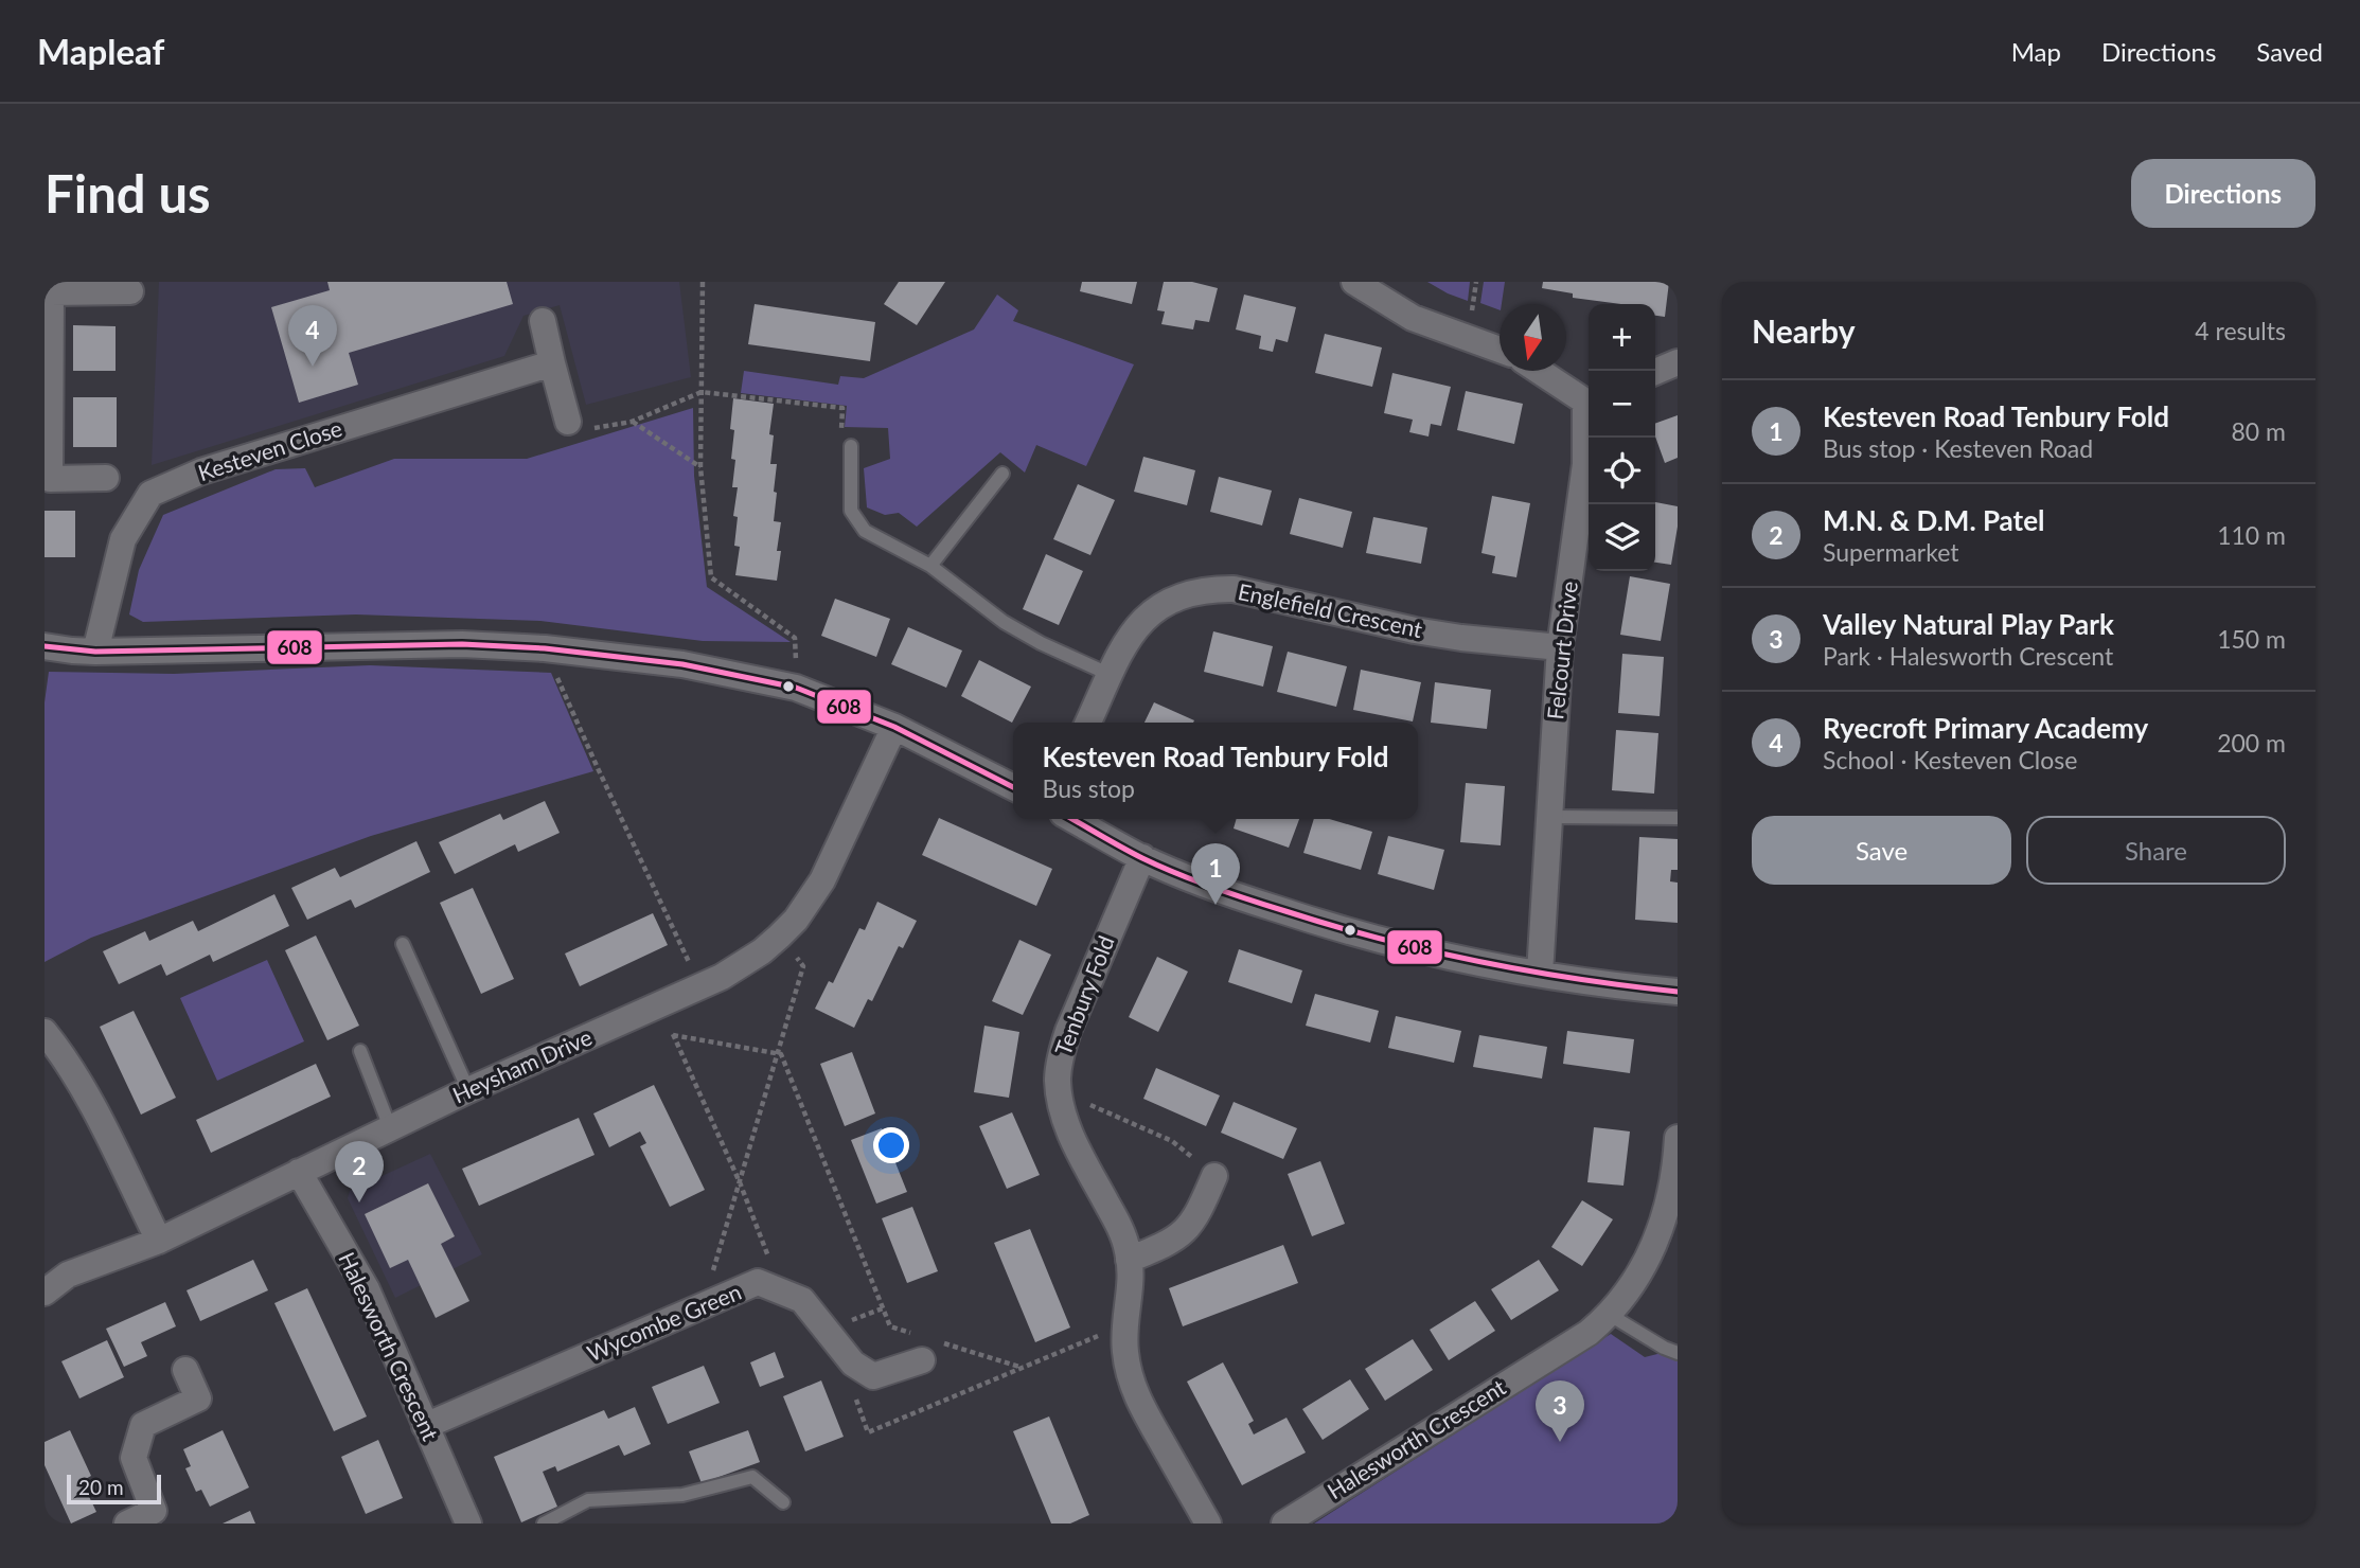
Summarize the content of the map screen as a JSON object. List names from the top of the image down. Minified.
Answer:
{"streets":{"street":["Kesteven Close","Englefield Crescent","Felcourt Drive","Tenbury Fold","Heysham Drive","Wycombe Green","Halesworth Crescent"]},"crossings":[["Englefield Crescent","Felcourt Drive"],["Heysham Drive","Halesworth Crescent"],["Wycombe Green","Halesworth Crescent"]],"lines":["transit line 608"],"scale_bar":"20 m","north":"bottom","page":{"header":"Mapleaf","nav":["Map","Directions","Saved"],"buttons":["Directions",["Save","Share"]],"title":"Find us","heading":["Nearby","4 results"],"map_buttons":["+","−"],"pins":["4","1","2","3"],"list":[{"mark":"1","name":"Kesteven Road Tenbury Fold","note":"Bus stop · Kesteven Road","value":"80 m"},{"mark":"2","name":"M.N. & D.M. Patel","note":"Supermarket","value":"110 m"},{"mark":"3","name":"Valley Natural Play Park","note":"Park · Halesworth Crescent","value":"150 m"},{"mark":"4","name":"Ryecroft Primary Academy","note":"School · Kesteven Close","value":"200 m"}],"popup":["Kesteven Road Tenbury Fold","Bus stop"],"scale":"20 m"}}
